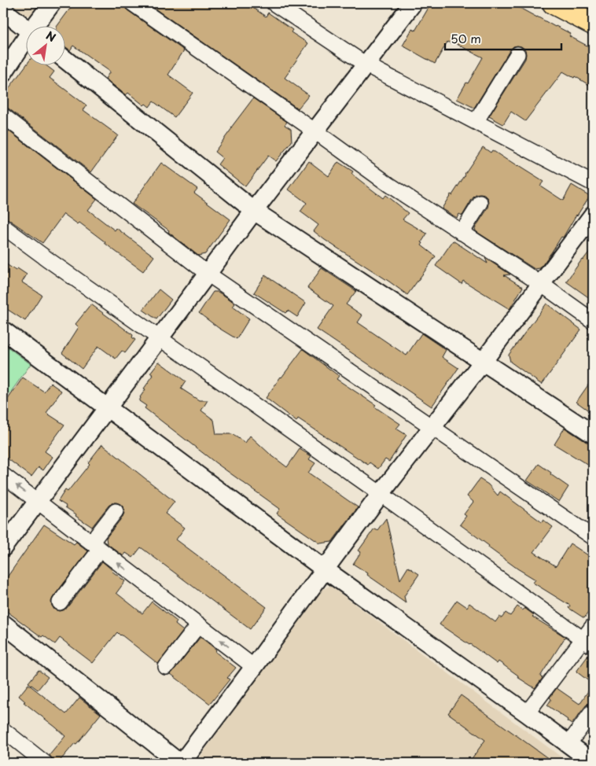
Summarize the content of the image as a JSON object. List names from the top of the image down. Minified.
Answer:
{"scale_bar":"50 m","north":"top right"}
